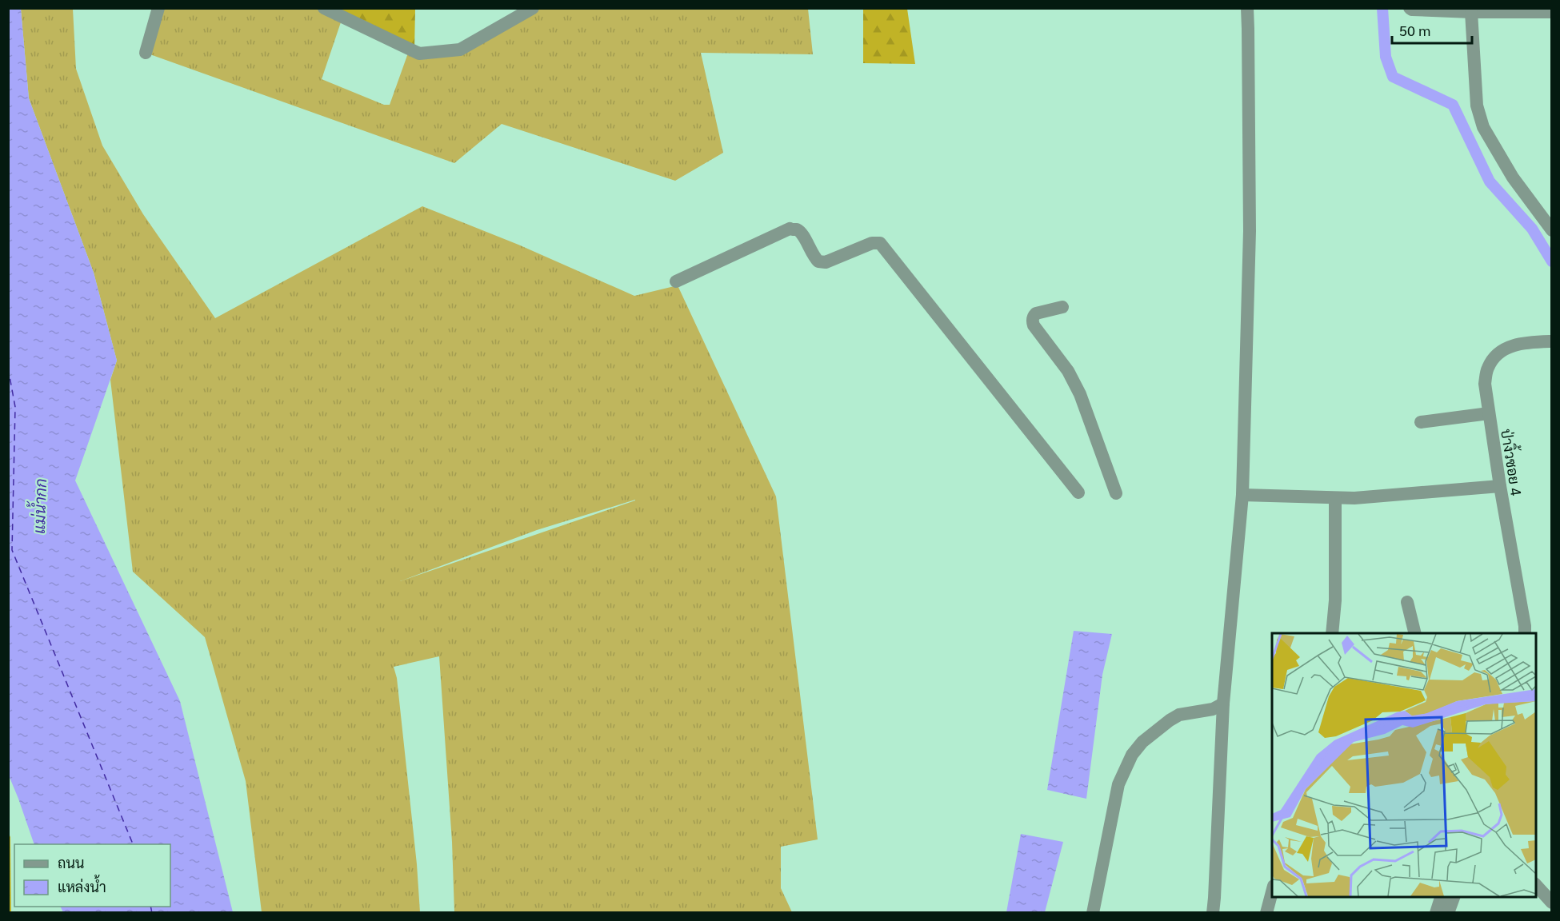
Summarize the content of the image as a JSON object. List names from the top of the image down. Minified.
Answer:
{"streets":{"street":["ป่างิ้วซอย 4"]},"water":["แม่น้ำกก"],"legend":["ถนน","แหล่งน้ำ"],"scale_bar":"50 m"}
